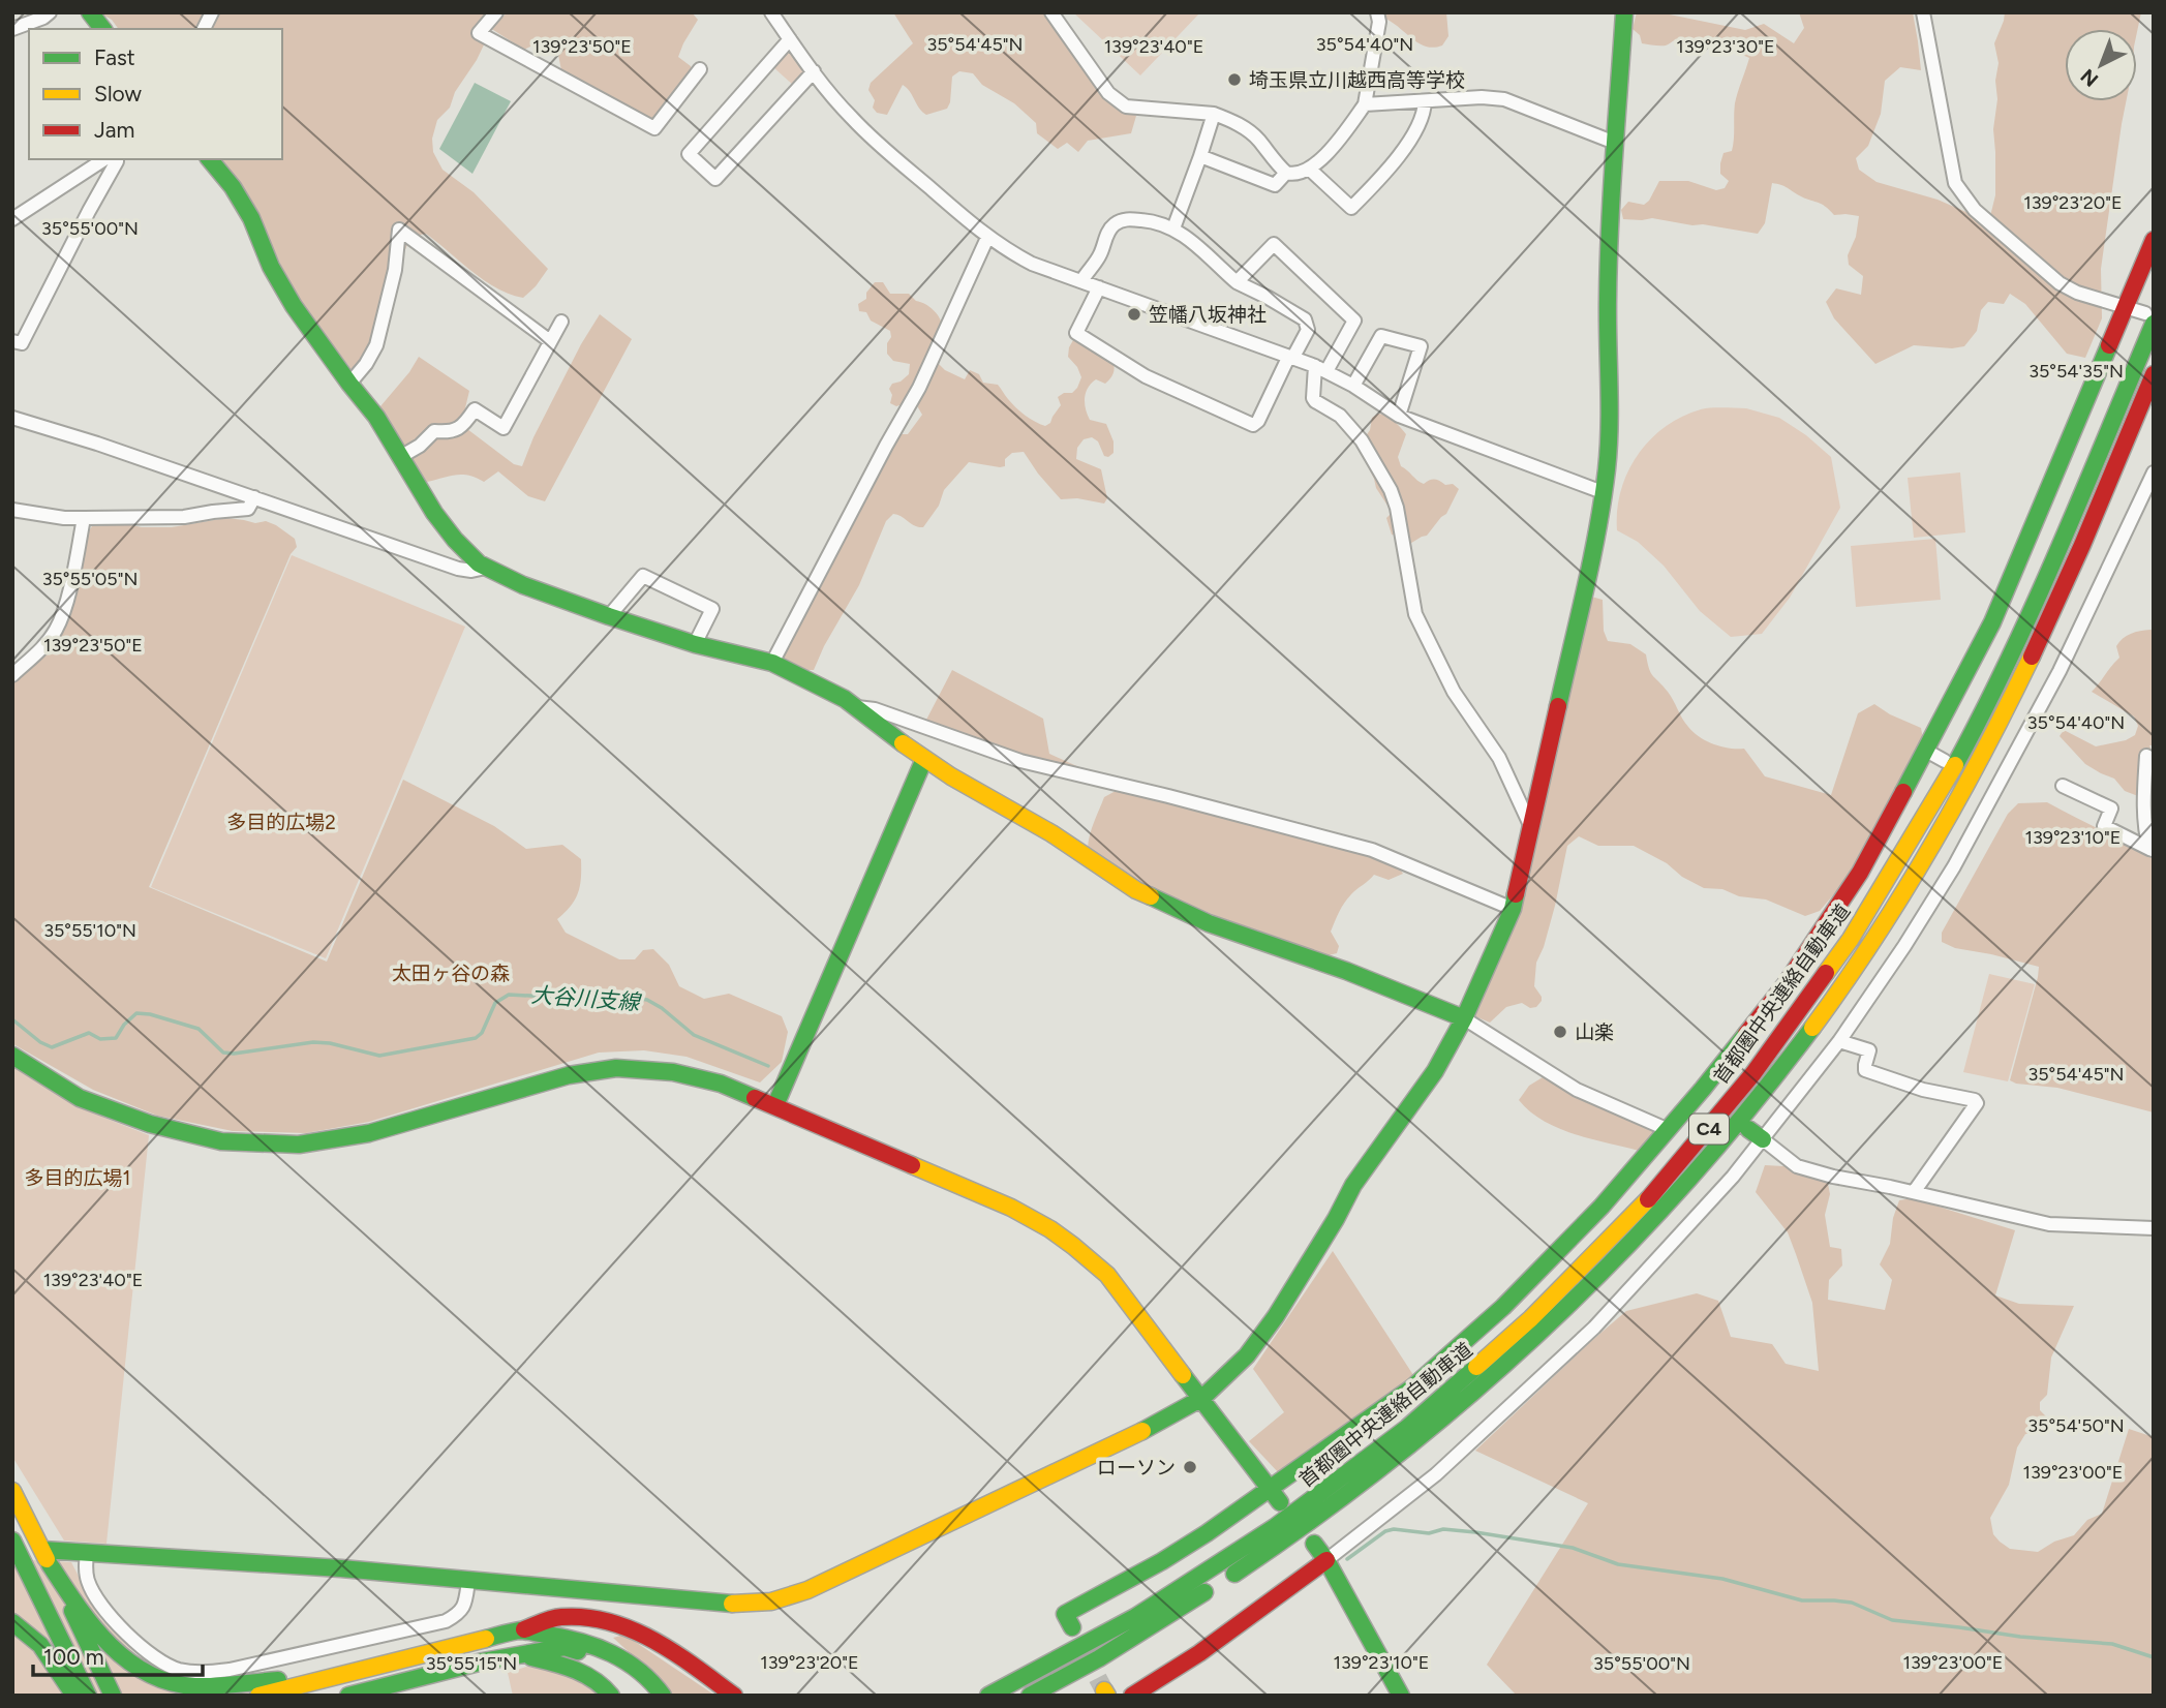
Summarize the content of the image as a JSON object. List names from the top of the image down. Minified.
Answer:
{"streets":{"main road":["首都圏中央連絡自動車道","C4"]},"water":["大谷川支線"],"parks":["多目的広場2","太田ヶ谷の森","多目的広場1"],"places":["埼玉県立川越西高等学校","笠幡八坂神社","山楽","ローソン"],"legend":["Fast","Slow","Jam"],"scale_bar":"100 m","north":"bottom left","coordinates":["35°54'40\"N","35°54'45\"N","139°23'50\"E","139°23'40\"E","139°23'30\"E","139°23'20\"E","35°55'00\"N","35°54'35\"N","35°55'05\"N","139°23'10\"E","35°55'10\"N","35°54'50\"N","139°23'00\"E","35°55'15\"N"]}
